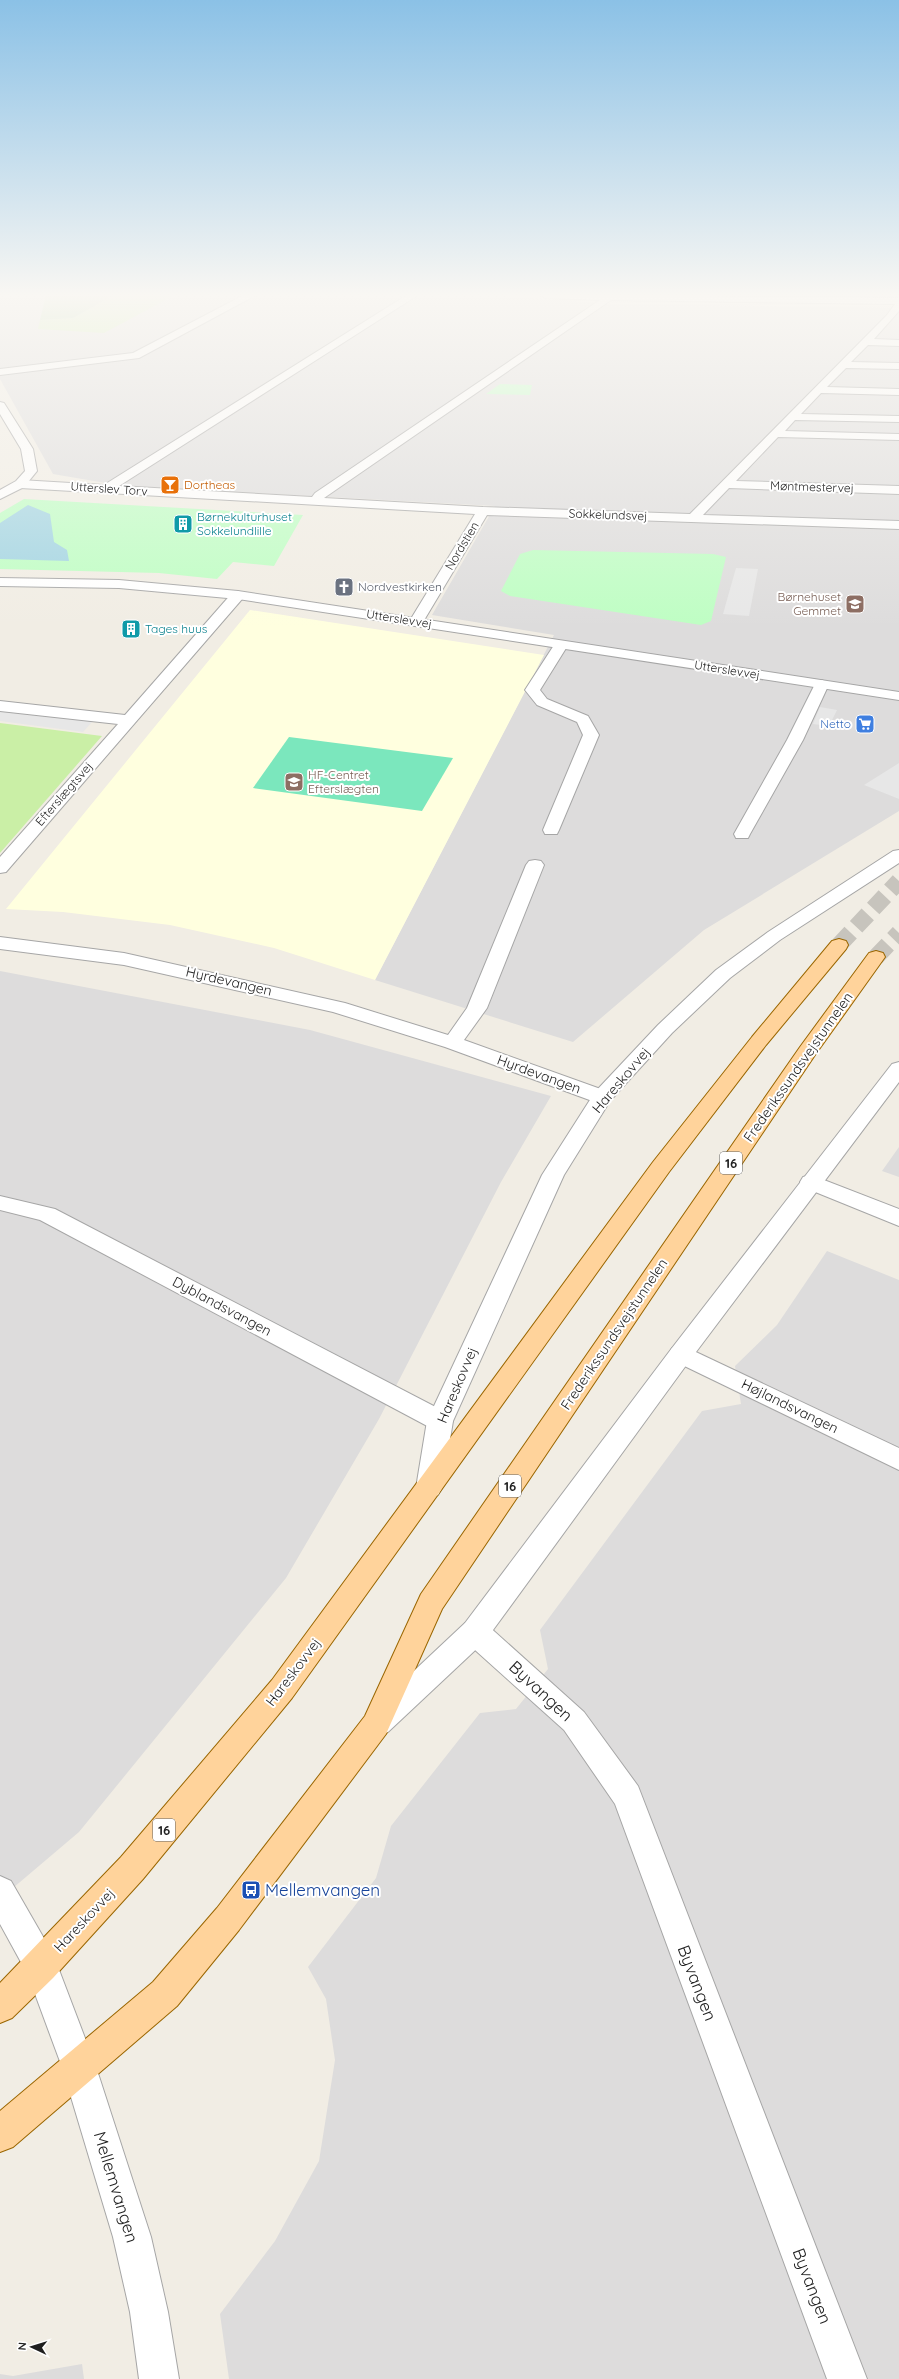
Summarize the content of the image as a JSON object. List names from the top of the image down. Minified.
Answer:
{"streets":{"main road":["Frederikssundsvejstunnelen","Hareskovvej","16"],"street":["Møntmestervej","Utterslev Torv","Sokkelundsvej","Nordstien","Utterslevvej","Efterslægtsvej","Hyrdevangen","Dyblandsvangen","Højlandsvangen","Byvangen","Mellemvangen"]},"crossings":[["Utterslev Torv","Sokkelundsvej"],["Sokkelundsvej","Nordstien"],["Nordstien","Utterslevvej"],["Utterslevvej","Efterslægtsvej"],["Hyrdevangen","Hareskovvej"],["Frederikssundsvejstunnelen","16"],["Hareskovvej","16"],["Hareskovvej","Dyblandsvangen"],["Hareskovvej","Mellemvangen"],["16","Mellemvangen"]],"places":{"bar":["Dortheas"],"building":["Børnekulturhuset Sokkelundlille","Tages huus"],"church":["Nordvestkirken"],"school or university":["Børnehuset Gemmet","HF-Centret Efterslægten"],"supermarket":["Netto"],"bus stop":["Mellemvangen"]},"north":"left"}
